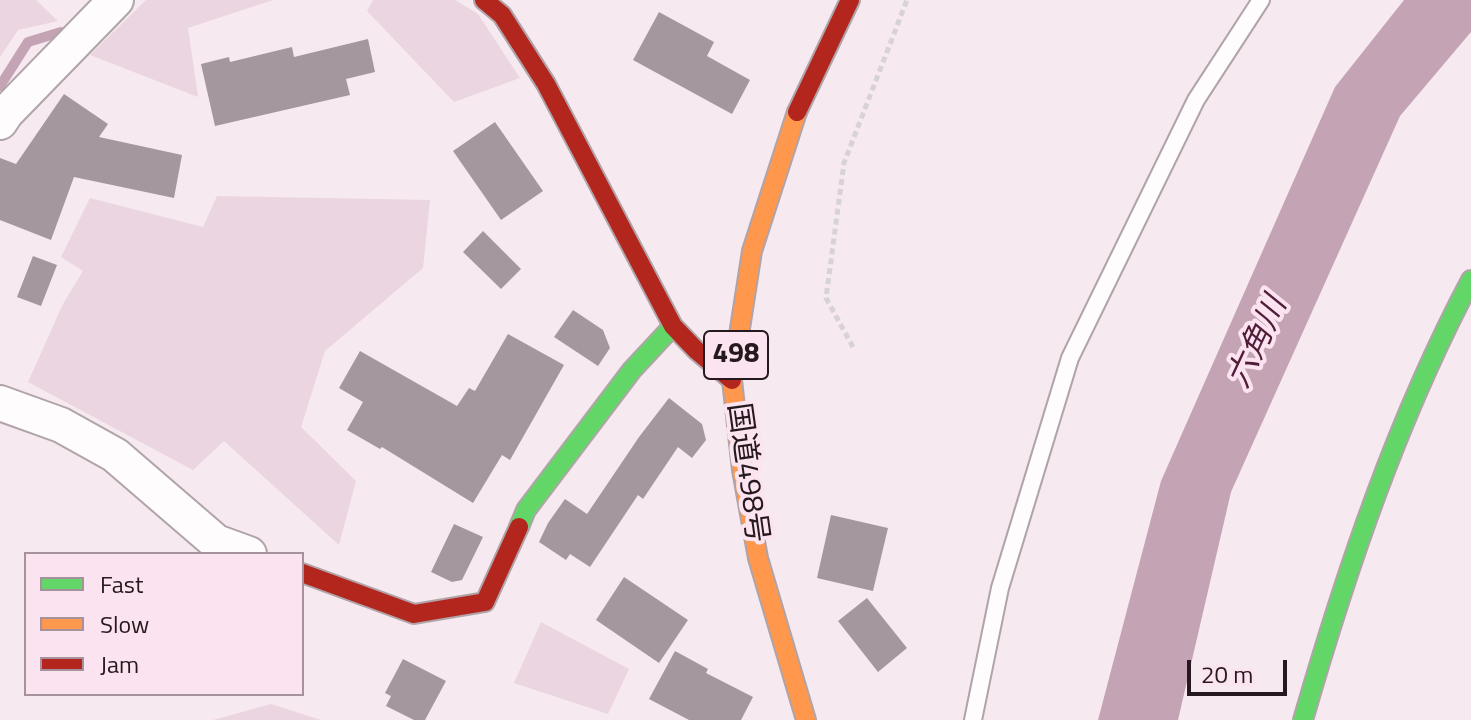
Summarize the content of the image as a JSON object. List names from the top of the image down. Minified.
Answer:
{"streets":{"main road":["498","国道498号"]},"water":["六角川"],"legend":["Fast","Slow","Jam"],"scale_bar":"20 m"}
